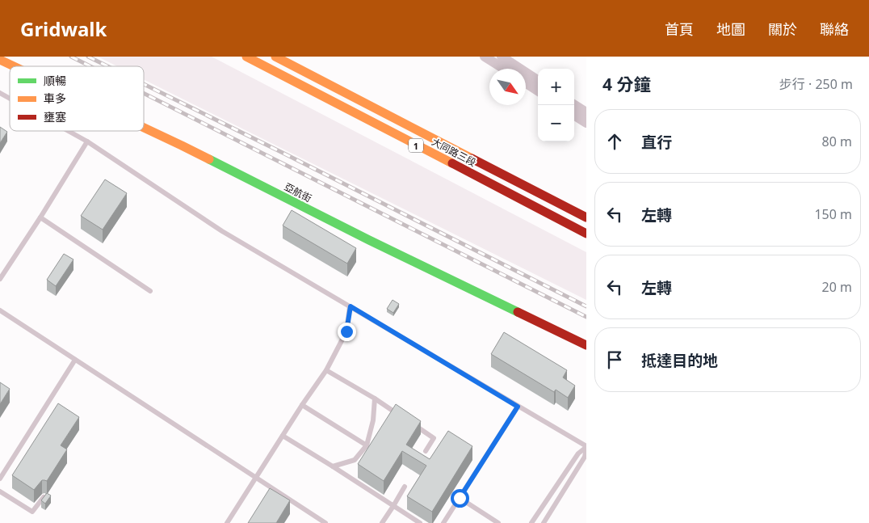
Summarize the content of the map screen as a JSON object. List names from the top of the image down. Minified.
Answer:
{"streets":{"main road":["1","大同路三段","亞航街"]},"legend":["順暢","車多","壅塞"],"north":"bottom right","page":{"header":"Gridwalk","nav":["首頁","地圖","關於","聯絡"],"heading":["4 分鐘","步行 · 250 m"],"map_buttons":["+","−"],"list":[["直行","80 m"],["左轉","150 m"],["左轉","20 m"],"抵達目的地"]}}
